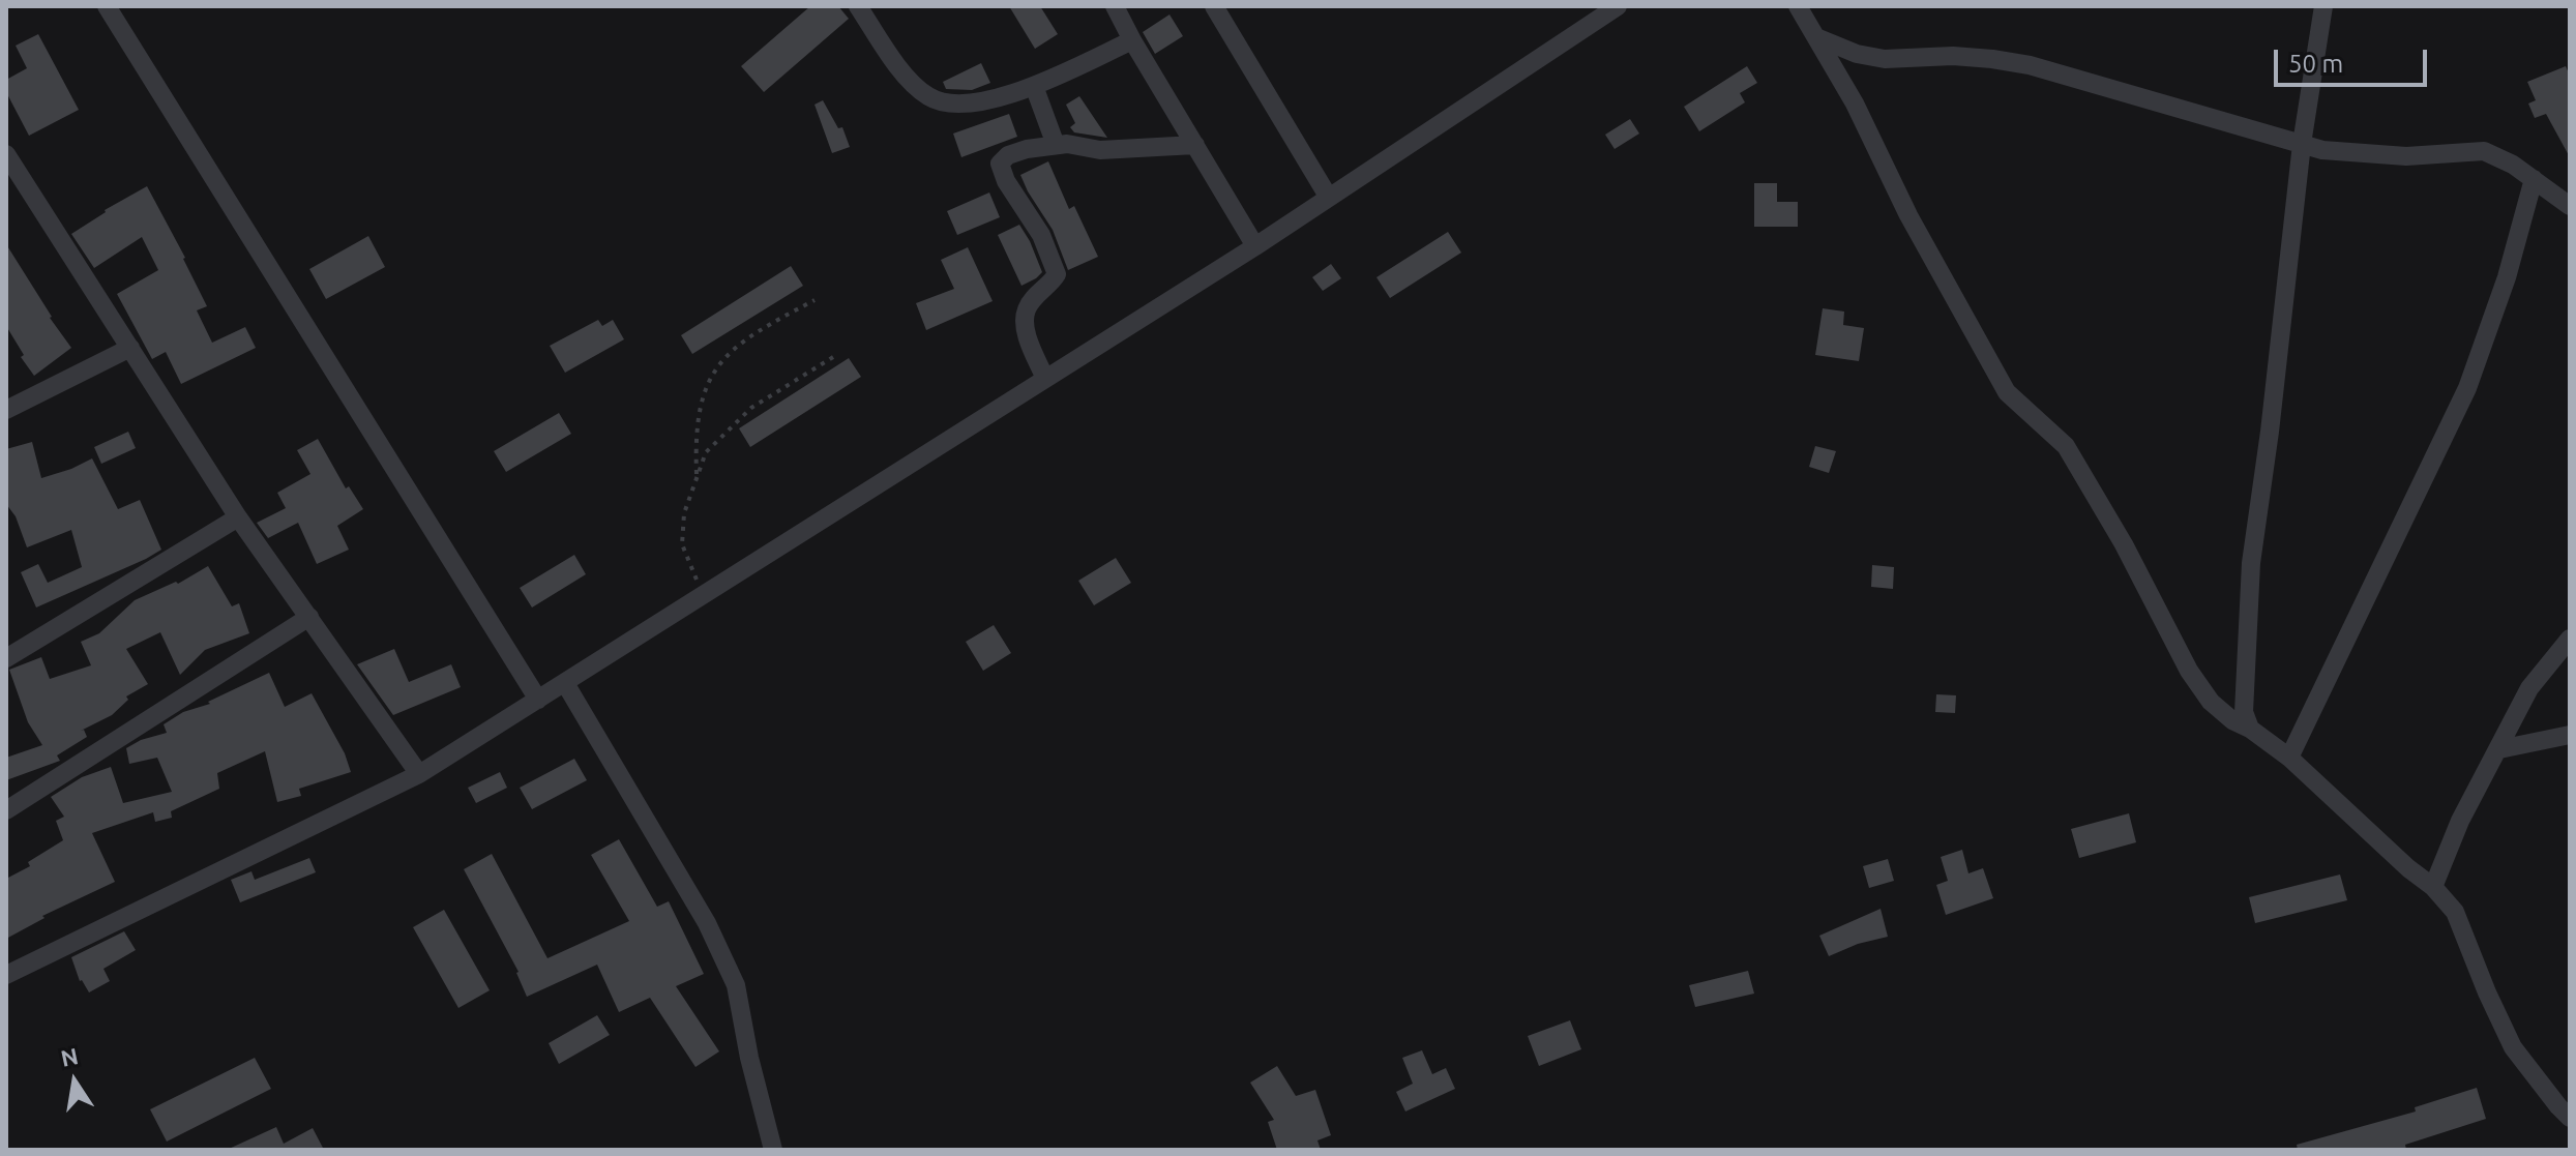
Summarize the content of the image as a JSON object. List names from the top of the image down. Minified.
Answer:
{"scale_bar":"50 m","north":"top"}
